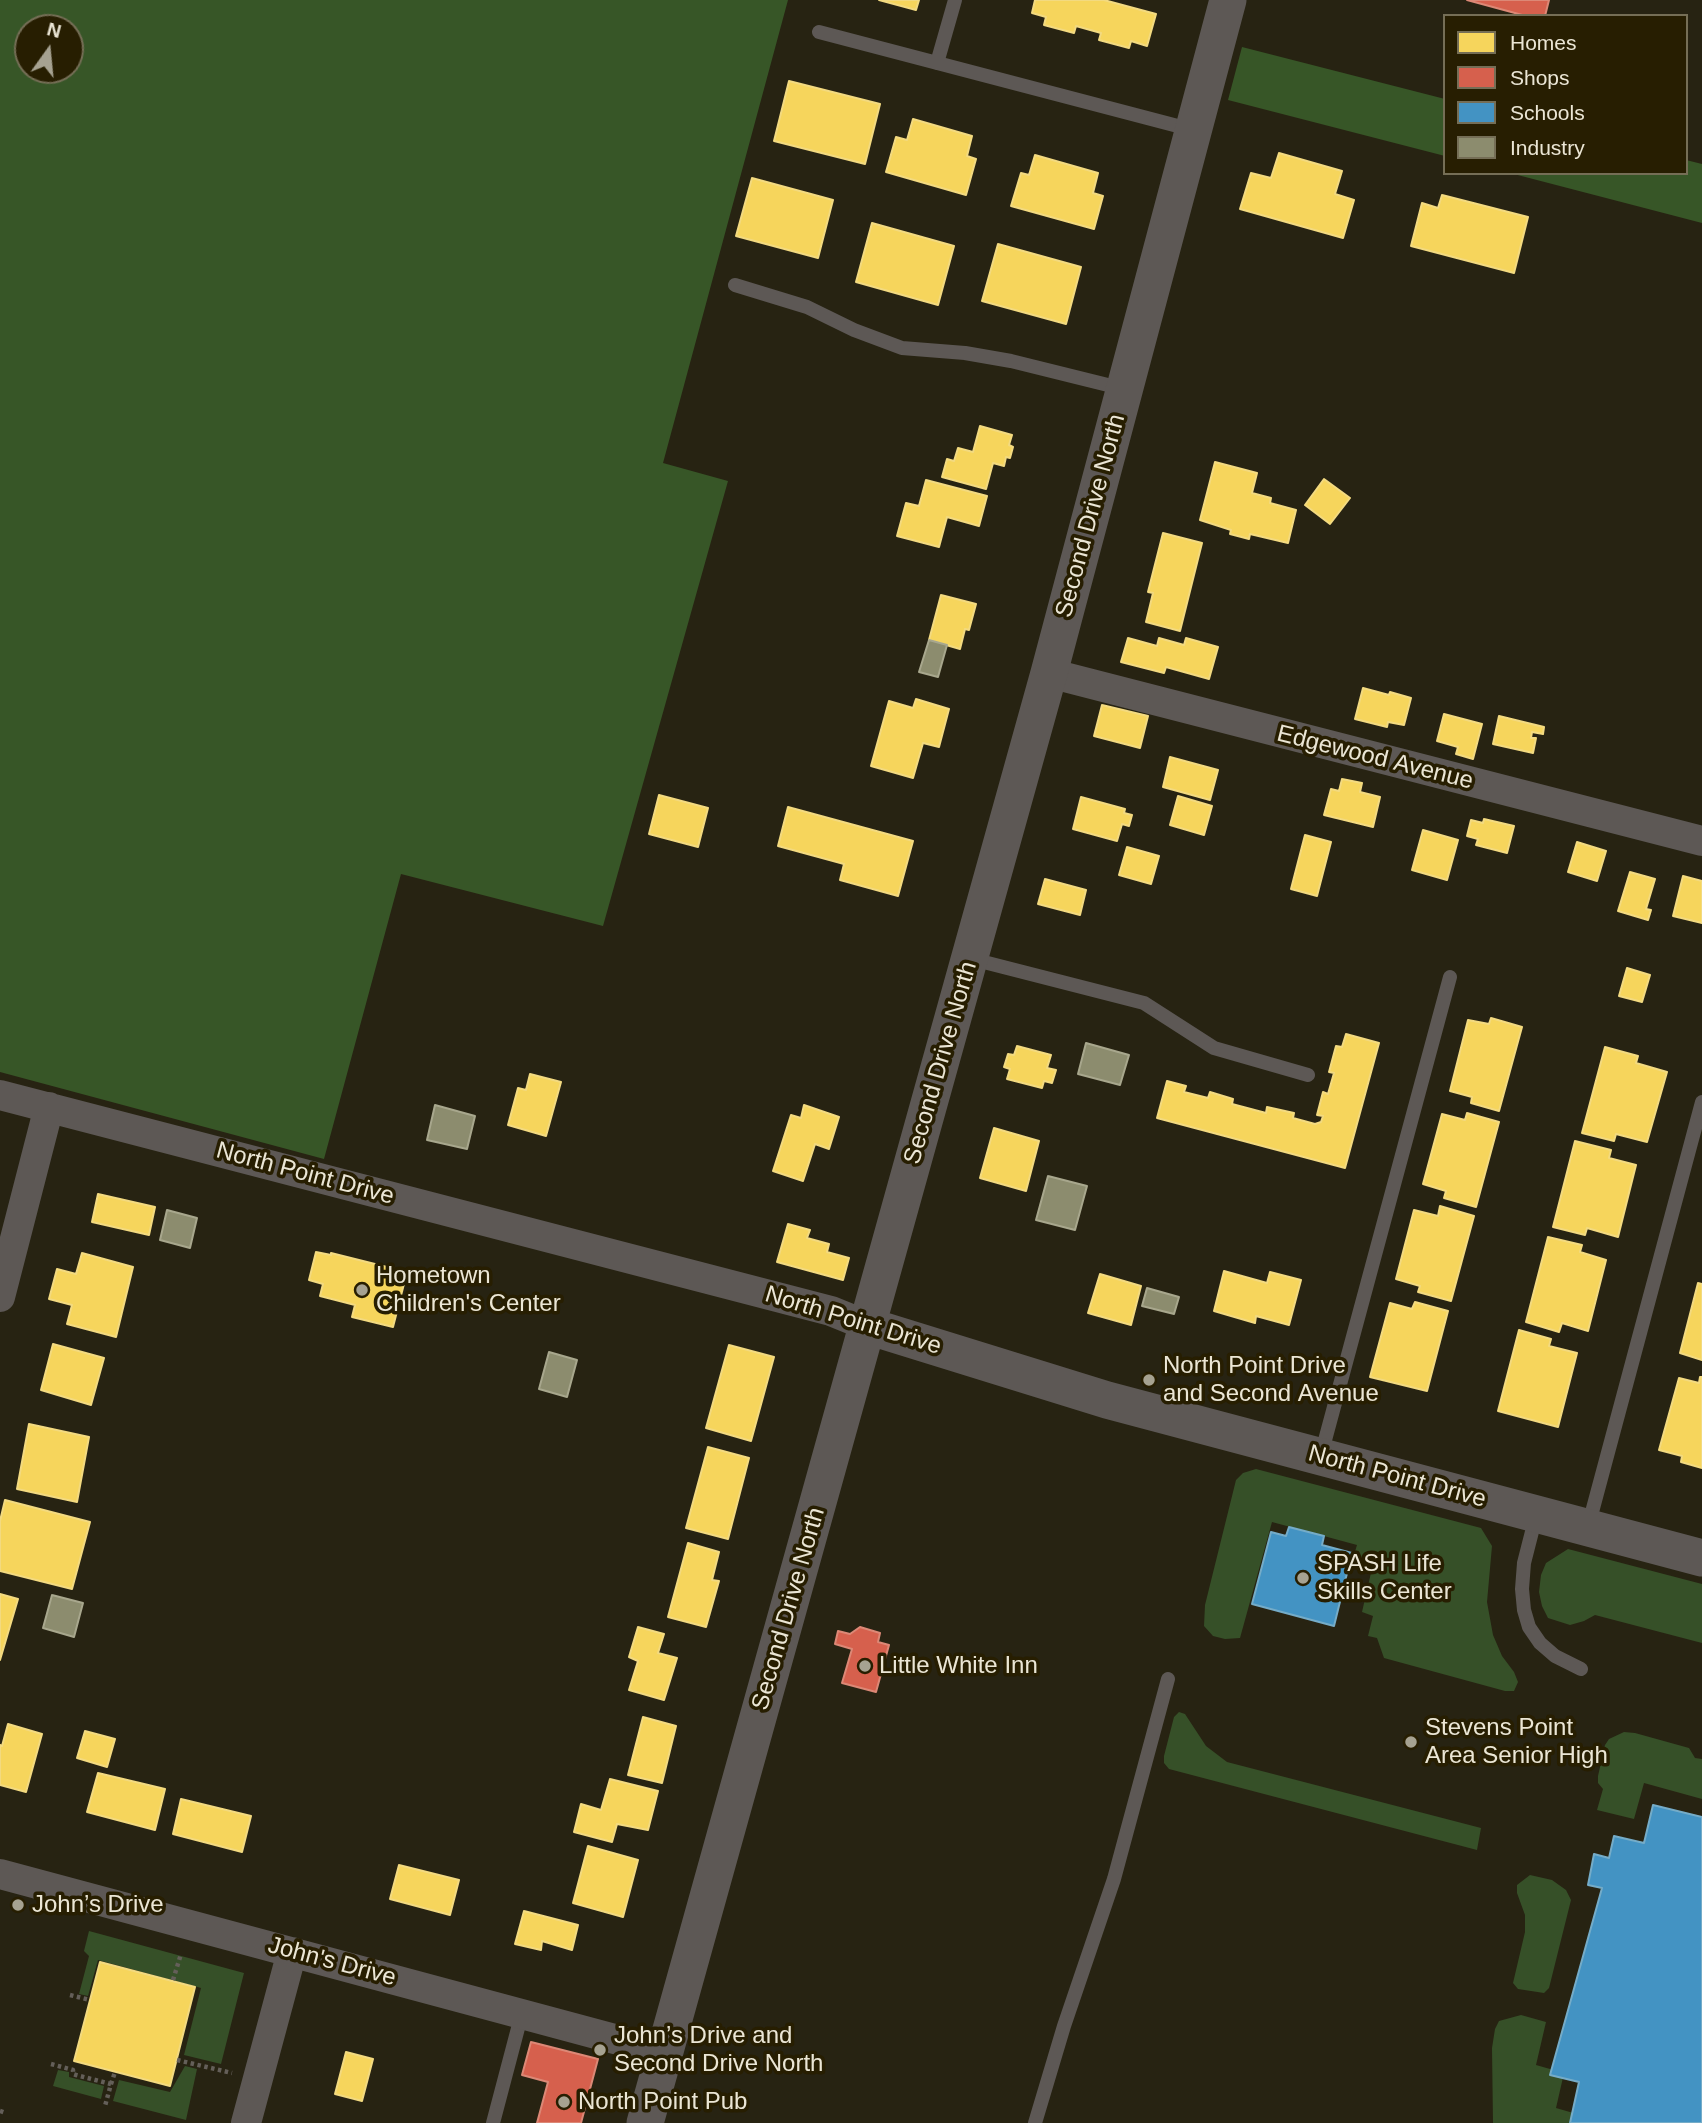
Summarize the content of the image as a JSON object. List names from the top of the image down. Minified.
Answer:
{"streets":{"street":["Second Drive North","Edgewood Avenue","North Point Drive","John's Drive"]},"crossings":[["Second Drive North","Edgewood Avenue"],["Second Drive North","North Point Drive"],["Second Drive North","John's Drive"]],"places":["Hometown Children's Center","North Point Drive and Second Avenue","SPASH Life Skills Center","Little White Inn","Stevens Point Area Senior High","John’s Drive","John’s Drive and Second Drive North","North Point Pub"],"legend":["Homes","Shops","Schools","Industry"],"north":"top"}
